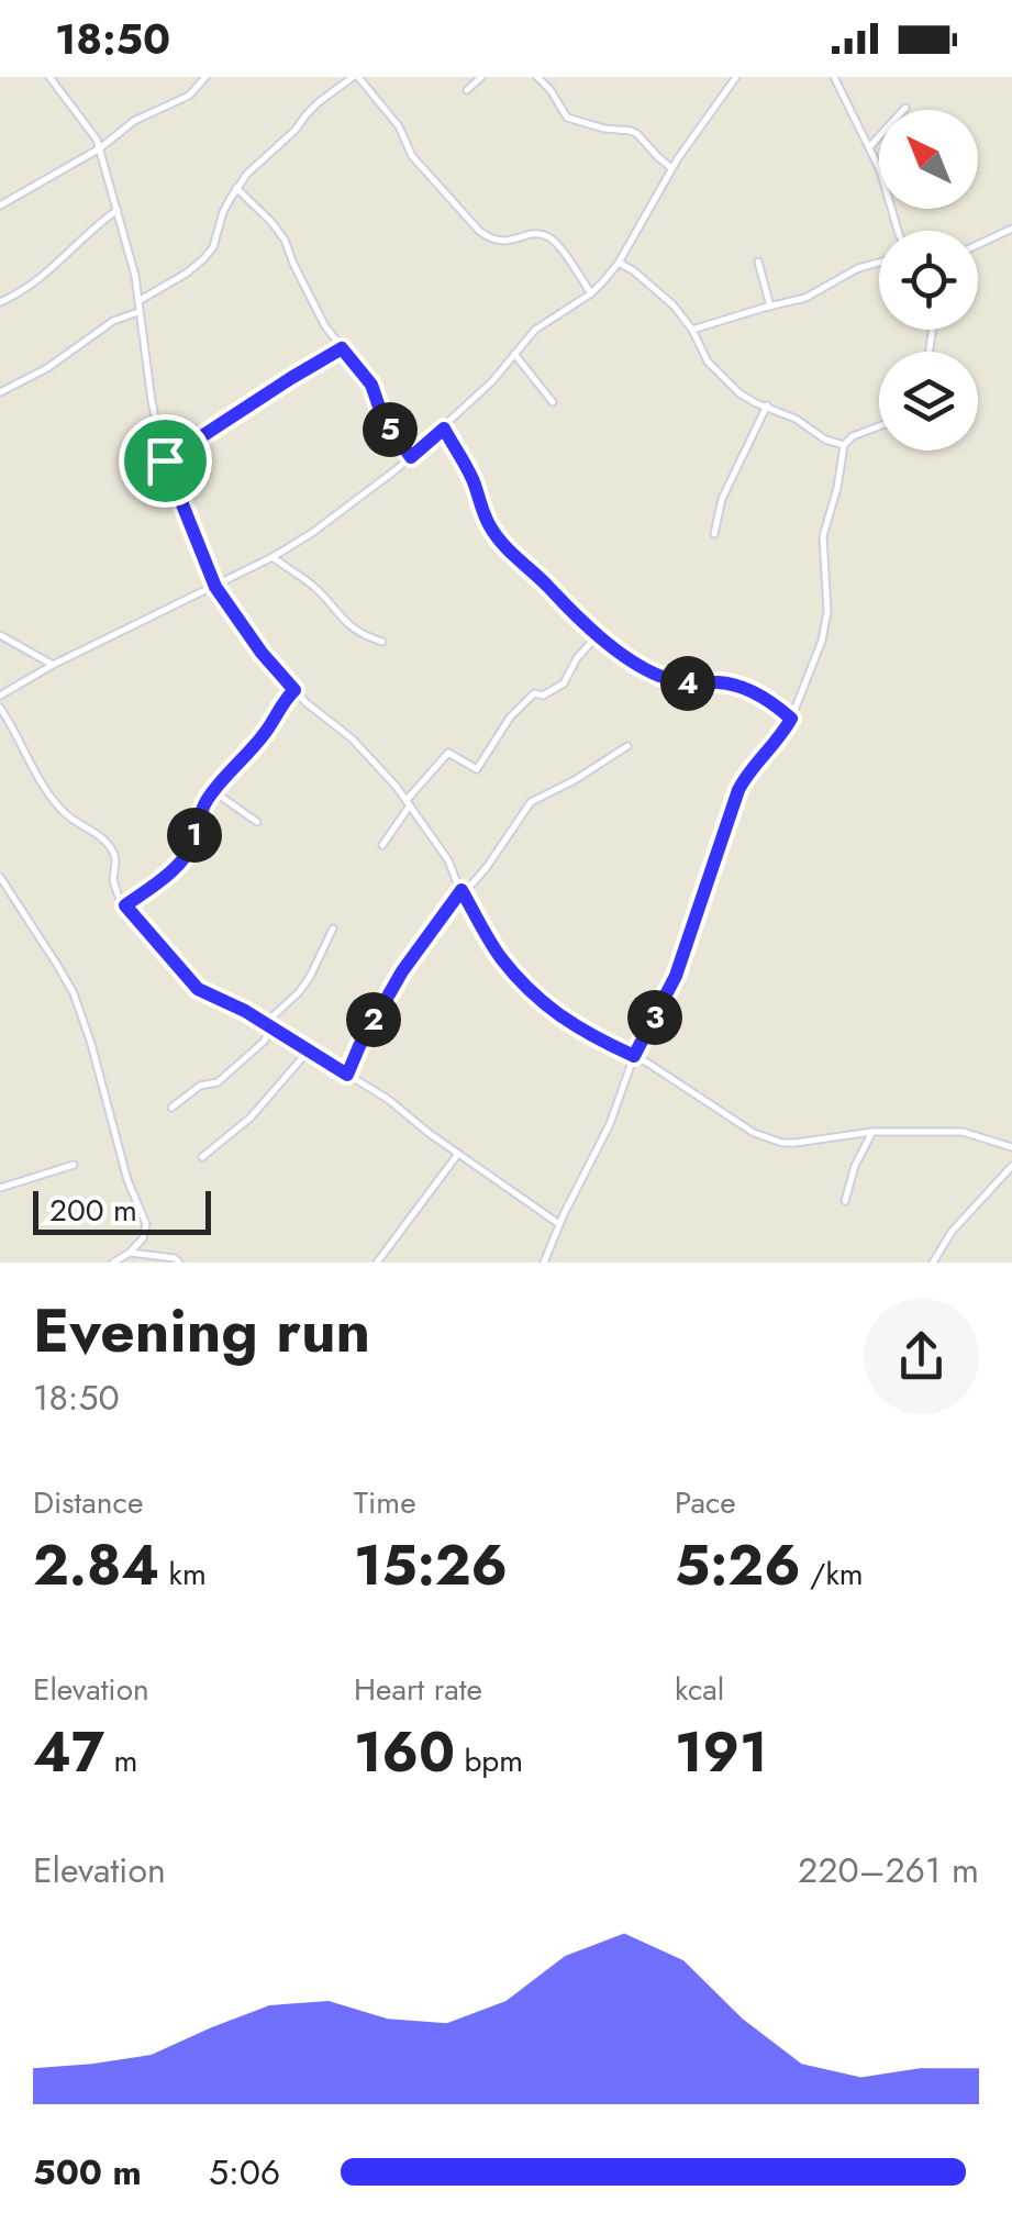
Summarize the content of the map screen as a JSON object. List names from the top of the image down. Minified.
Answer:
{"scale_bar":"200 m","north":"top left","page":{"status":"18:50","pins":["5","4","1","3","2"],"scale":"200 m","heading":["Evening run","18:50"],"stats":[["Distance","2.84 km"],["Time","15:26"],["Pace","5:26 /km"],["Elevation","47 m"],["Heart rate","160 bpm"],["kcal","191"]],"chart":["Elevation","220–261 m"],"list":[{"name":"500 m","note":"5:06"}]}}
